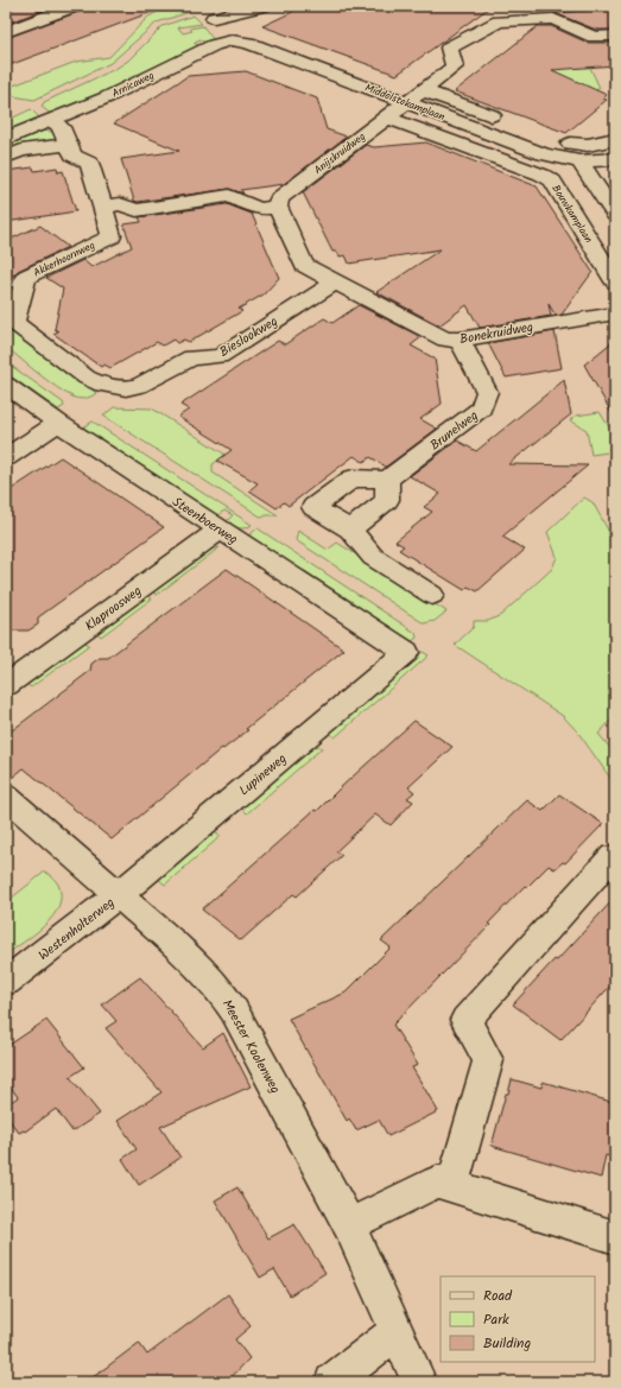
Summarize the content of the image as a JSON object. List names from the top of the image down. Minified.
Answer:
{"streets":{"street":["Arnicaweg","Middelstekamplaan","Anijskruidweg","Bouwkamplaan","Akkerhoornweg","Bonekruidweg","Bieslookweg","Brunelweg","Steenboerweg","Klaproosweg","Lupineweg","Westenholterweg","Meester Koolenweg"]},"crossings":[["Arnicaweg","Middelstekamplaan"],["Middelstekamplaan","Anijskruidweg"],["Middelstekamplaan","Bouwkamplaan"],["Akkerhoornweg","Bieslookweg"],["Bonekruidweg","Bieslookweg"],["Bonekruidweg","Brunelweg"],["Steenboerweg","Klaproosweg"],["Steenboerweg","Lupineweg"],["Lupineweg","Westenholterweg"],["Lupineweg","Meester Koolenweg"],["Westenholterweg","Meester Koolenweg"]],"legend":["Road","Park","Building"]}
